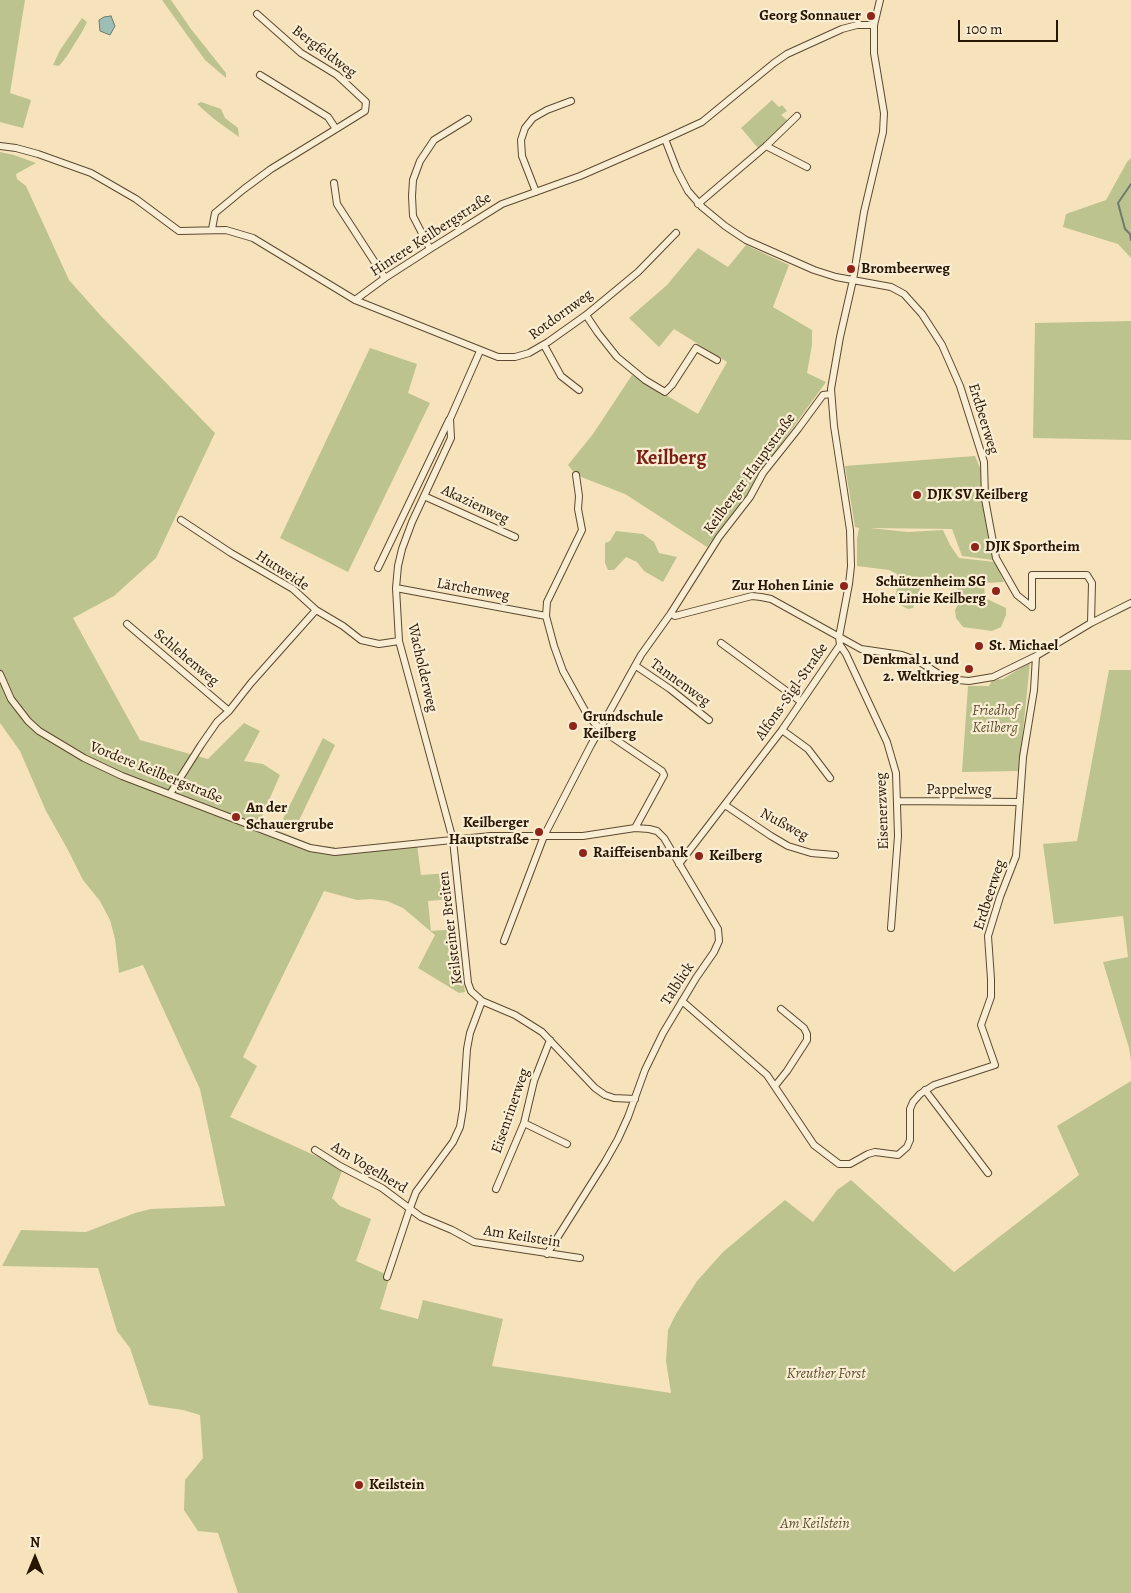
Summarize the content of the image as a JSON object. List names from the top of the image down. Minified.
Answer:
{"streets":{"street":["Bergfeldweg","Hintere Keilbergstraße","Rotdornweg","Erdbeerweg","Keilberger Hauptstraße","Akazienweg","Hutweide","Lärchenweg","Schlehenweg","Wacholderweg","Tannenweg","Alfons-Sigl-Straße","Vordere Keilbergstraße","Pappelweg","Eisenerzweg","Nußweg","Keilsteiner Breiten","Talblick","Eisenrinerweg","Am Vogelherd","Am Keilstein"]},"crossings":[["Hintere Keilbergstraße","Rotdornweg"],["Rotdornweg","Wacholderweg"],["Erdbeerweg","Pappelweg"],["Keilberger Hauptstraße","Tannenweg"],["Keilberger Hauptstraße","Alfons-Sigl-Straße"],["Keilberger Hauptstraße","Vordere Keilbergstraße"],["Keilberger Hauptstraße","Talblick"],["Akazienweg","Wacholderweg"],["Hutweide","Wacholderweg"],["Lärchenweg","Wacholderweg"],["Wacholderweg","Vordere Keilbergstraße"],["Wacholderweg","Keilsteiner Breiten"],["Alfons-Sigl-Straße","Eisenerzweg"],["Alfons-Sigl-Straße","Nußweg"],["Alfons-Sigl-Straße","Talblick"],["Vordere Keilbergstraße","Keilsteiner Breiten"],["Vordere Keilbergstraße","Talblick"],["Pappelweg","Eisenerzweg"],["Talblick","Am Keilstein"],["Am Vogelherd","Am Keilstein"]],"districts":["Keilberg"],"parks":["Friedhof Keilberg","Kreuther Forst","Am Keilstein"],"places":["Georg Sonnauer","Brombeerweg","DJK SV Keilberg","DJK Sportheim","Zur Hohen Linie","Schützenheim SG Hohe Linie Keilberg","St. Michael","Denkmal 1. und 2. Weltkrieg","Grundschule Keilberg","An der Schauergrube","Keilberger Hauptstraße","Raiffeisenbank","Keilberg","Keilstein"],"scale_bar":"100 m","north":"top"}
